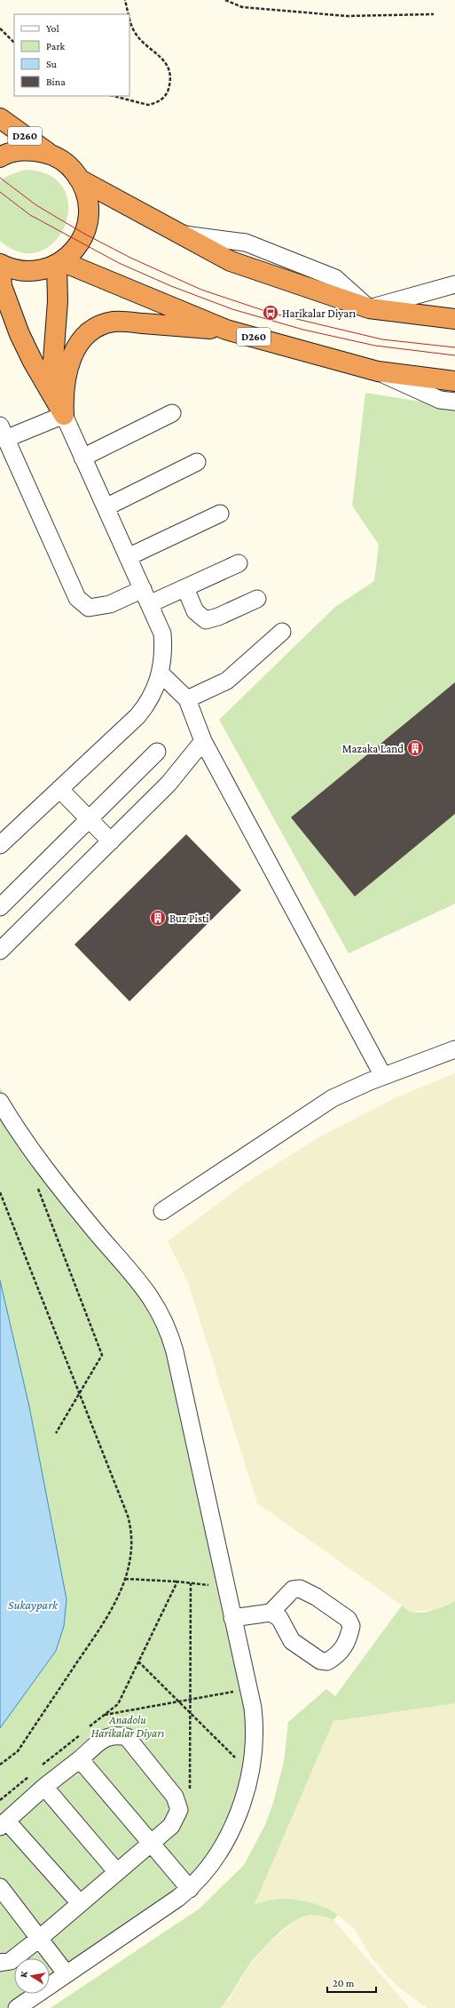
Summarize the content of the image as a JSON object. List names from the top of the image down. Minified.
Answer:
{"streets":{"highway":["D260"]},"water":["Sukaypark"],"parks":["Anadolu Harikalar Diyarı"],"places":{"bus stop":["Harikalar Diyarı"],"building":["Mazaka Land","Buz Pisti"]},"legend":["Yol","Park","Su","Bina"],"scale_bar":"20 m","north":"left"}
